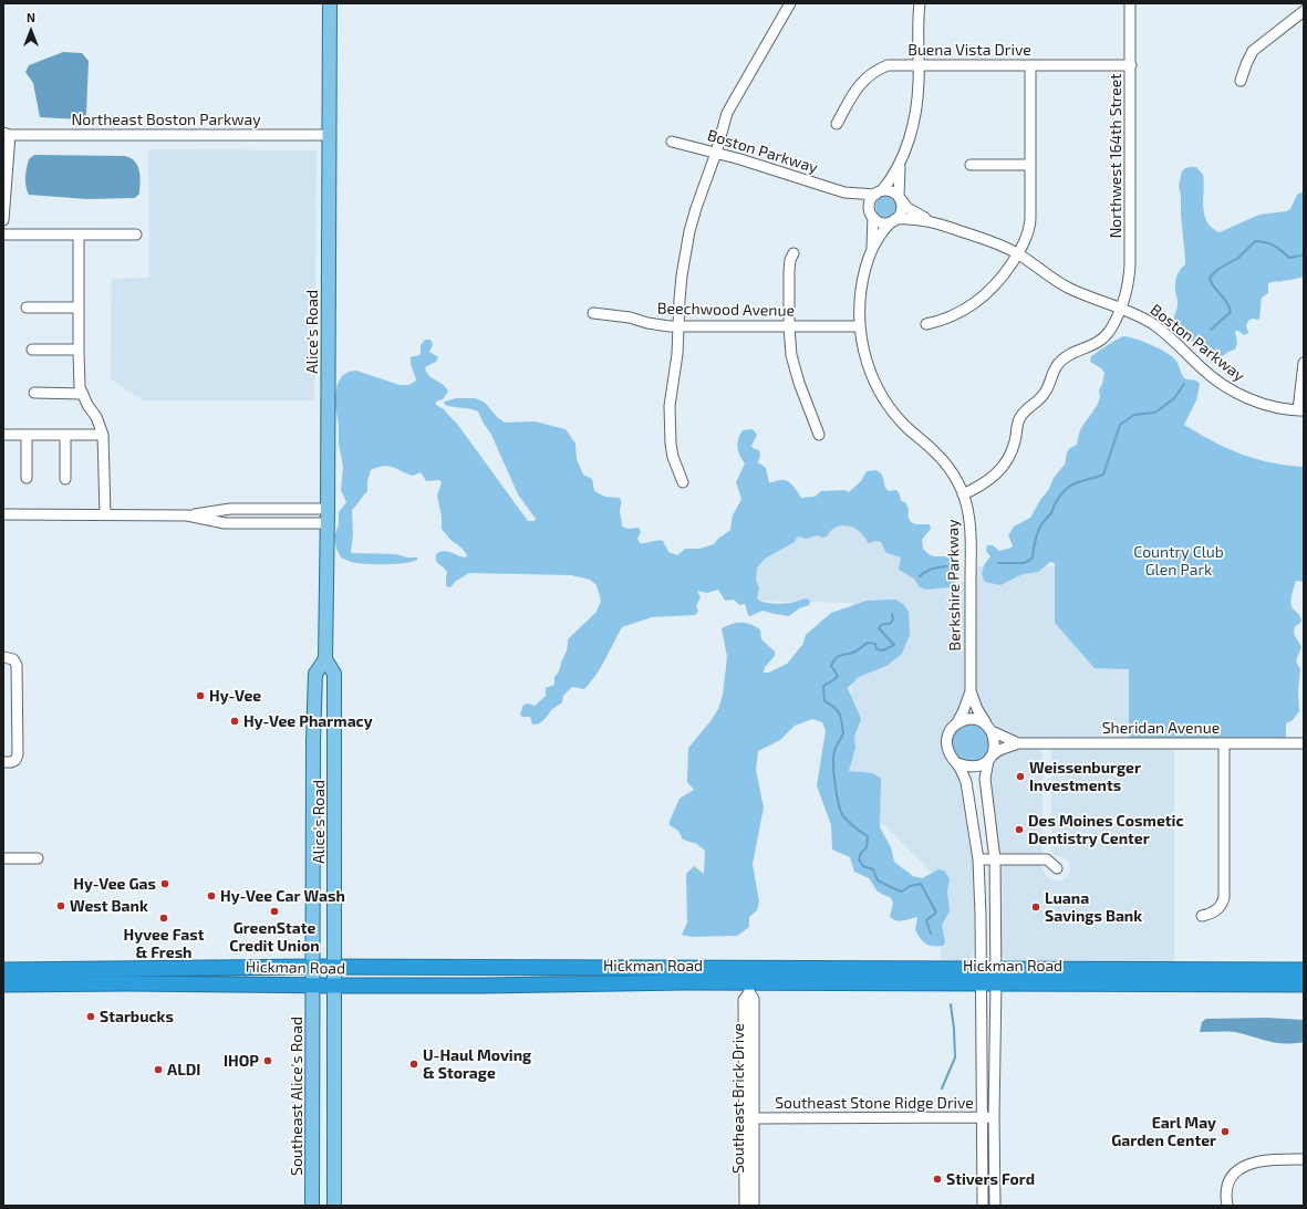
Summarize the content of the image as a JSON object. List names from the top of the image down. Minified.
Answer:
{"streets":{"highway":["Hickman Road"],"main road":["Alice's Road","Southeast Alice's Road"],"street":["Buena Vista Drive","Northeast Boston Parkway","Boston Parkway","Northwest 164th Street","Beechwood Avenue","Berkshire Parkway","Sheridan Avenue","Southeast Brick Drive","Southeast Stone Ridge Drive"]},"crossings":[["Buena Vista Drive","Northwest 164th Street"],["Northeast Boston Parkway","Alice's Road"],["Boston Parkway","Northwest 164th Street"],["Boston Parkway","Berkshire Parkway"],["Northwest 164th Street","Berkshire Parkway"],["Beechwood Avenue","Berkshire Parkway"],["Alice's Road","Hickman Road"],["Alice's Road","Southeast Alice's Road"],["Berkshire Parkway","Sheridan Avenue"],["Hickman Road","Southeast Alice's Road"],["Hickman Road","Southeast Brick Drive"],["Southeast Brick Drive","Southeast Stone Ridge Drive"]],"parks":["Country Club Glen Park"],"places":["Hy-Vee","Hy-Vee Pharmacy","Weissenburger Investments","Des Moines Cosmetic Dentistry Center","Hy-Vee Gas","Hy-Vee Car Wash","West Bank","Luana Savings Bank","GreenState Credit Union","Hyvee Fast & Fresh","Starbucks","IHOP","U-Haul Moving & Storage","ALDI","Earl May Garden Center","Stivers Ford"],"north":"top"}
